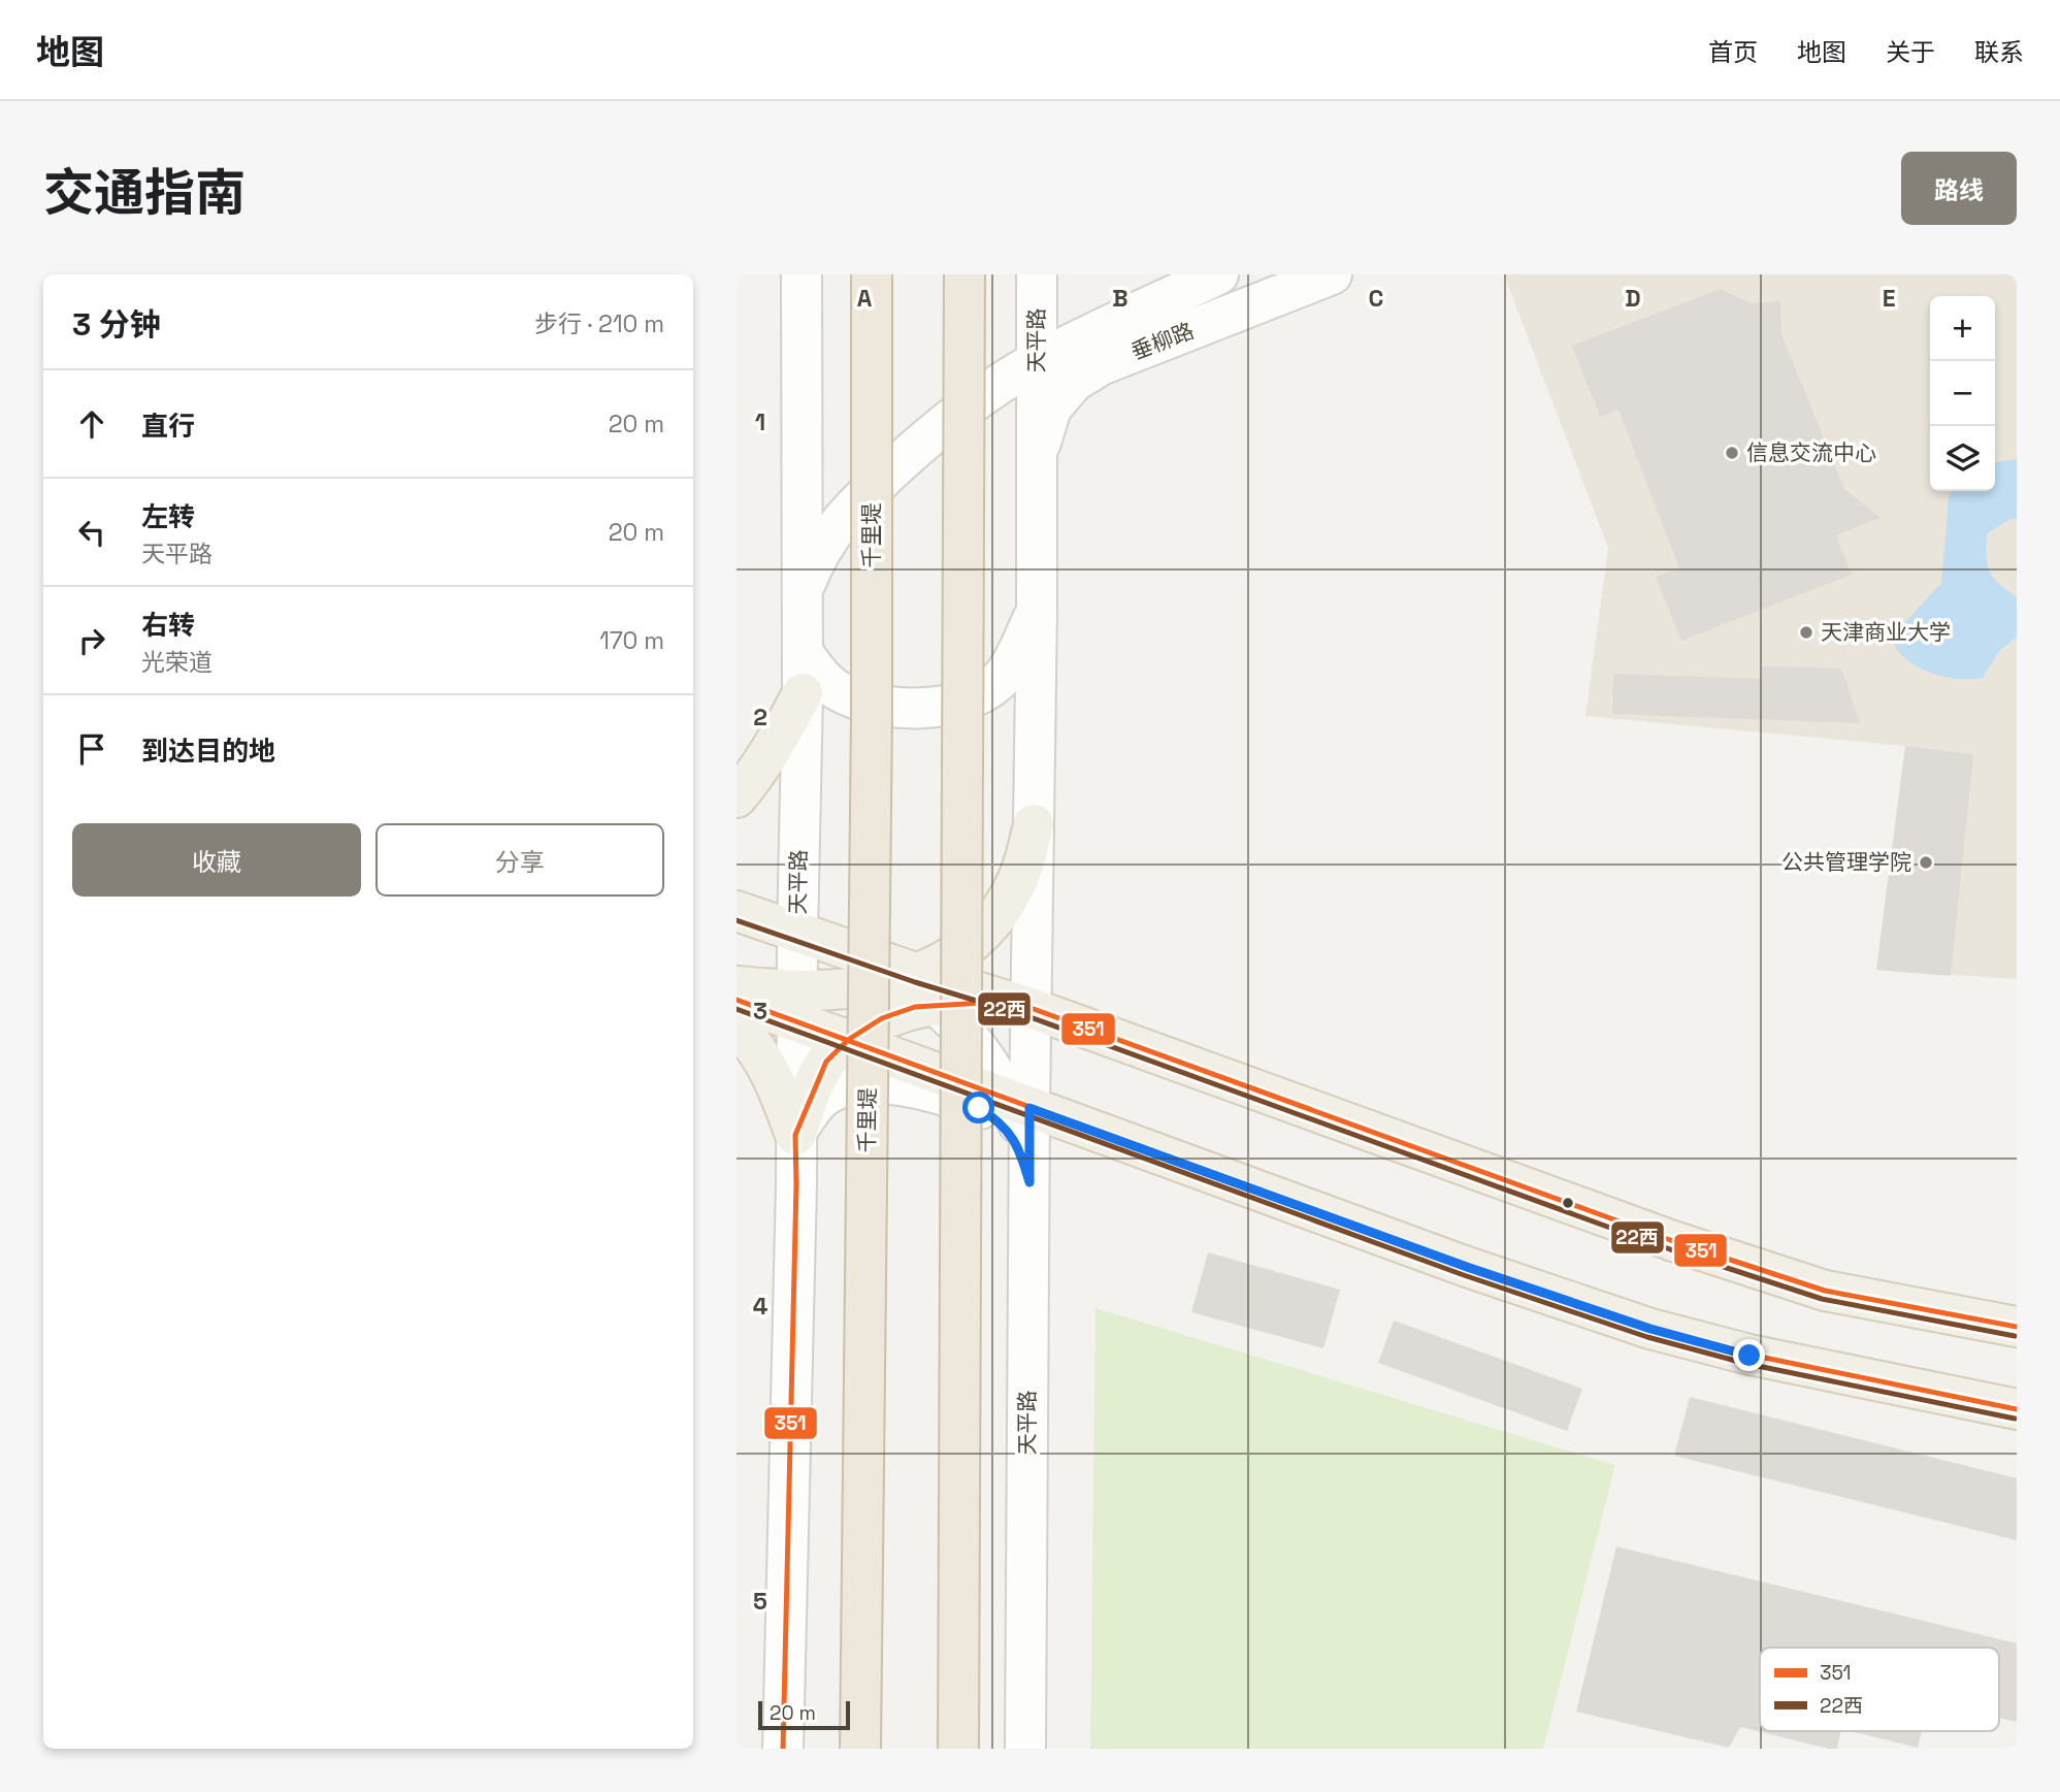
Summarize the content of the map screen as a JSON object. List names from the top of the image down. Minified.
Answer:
{"streets":{"highway":["千里堤"],"street":["天平路","垂柳路"]},"crossings":[["天平路","垂柳路"]],"places":["信息交流中心","天津商业大学","公共管理学院"],"lines":["transit line 22西","transit line 351"],"legend":["351","22西"],"scale_bar":"20 m","page":{"header":"地图","nav":["首页","地图","关于","联系"],"title":"交通指南","buttons":["路线",["收藏","分享"]],"heading":["3 分钟","步行 · 210 m"],"map_buttons":["+","−"],"list":[["直行","20 m"],["左转","天平路","20 m"],["右转","光荣道","170 m"],"到达目的地"],"scale":"20 m"},"grid":{"columns":["A","B","C","D","E"],"rows":["1","2","3","4","5"]}}
